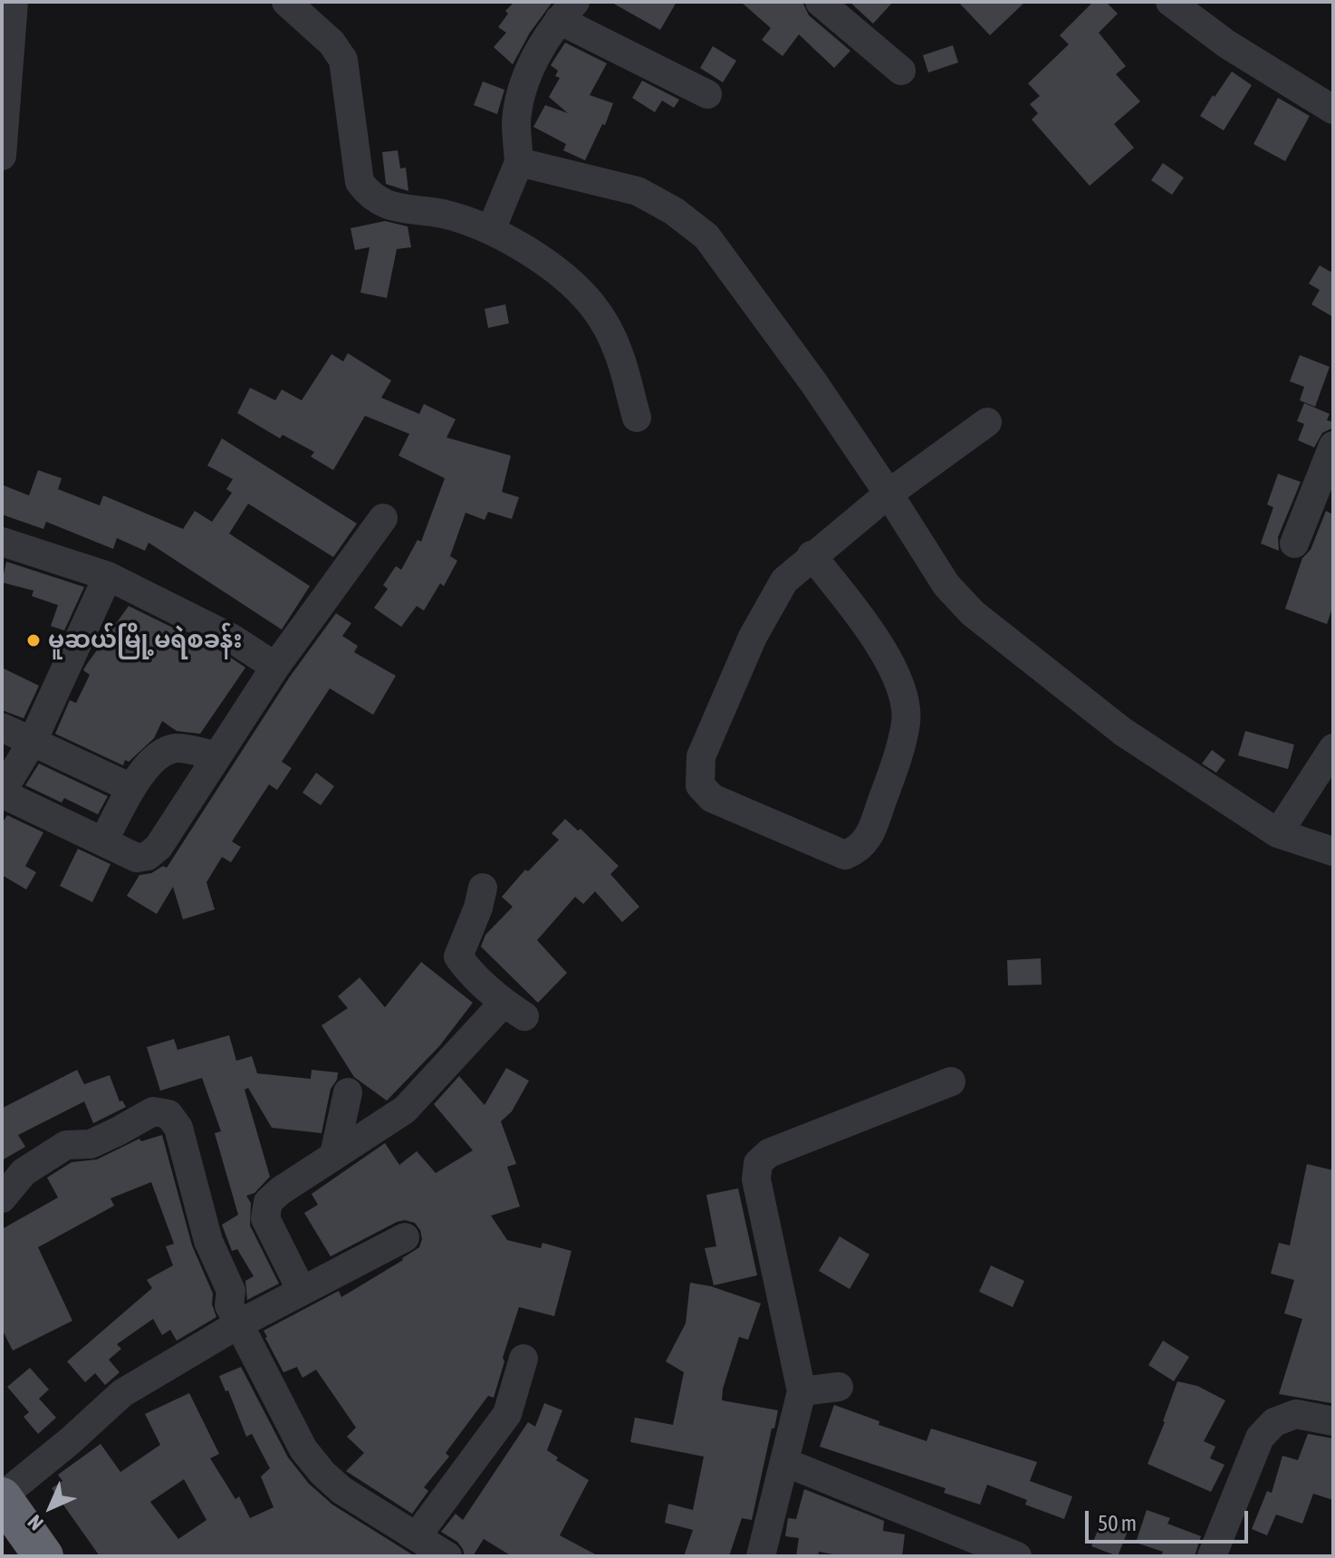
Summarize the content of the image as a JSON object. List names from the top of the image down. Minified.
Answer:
{"places":["မူဆယ်မြို့မရဲစခန်း"],"scale_bar":"50 m","north":"bottom left"}
